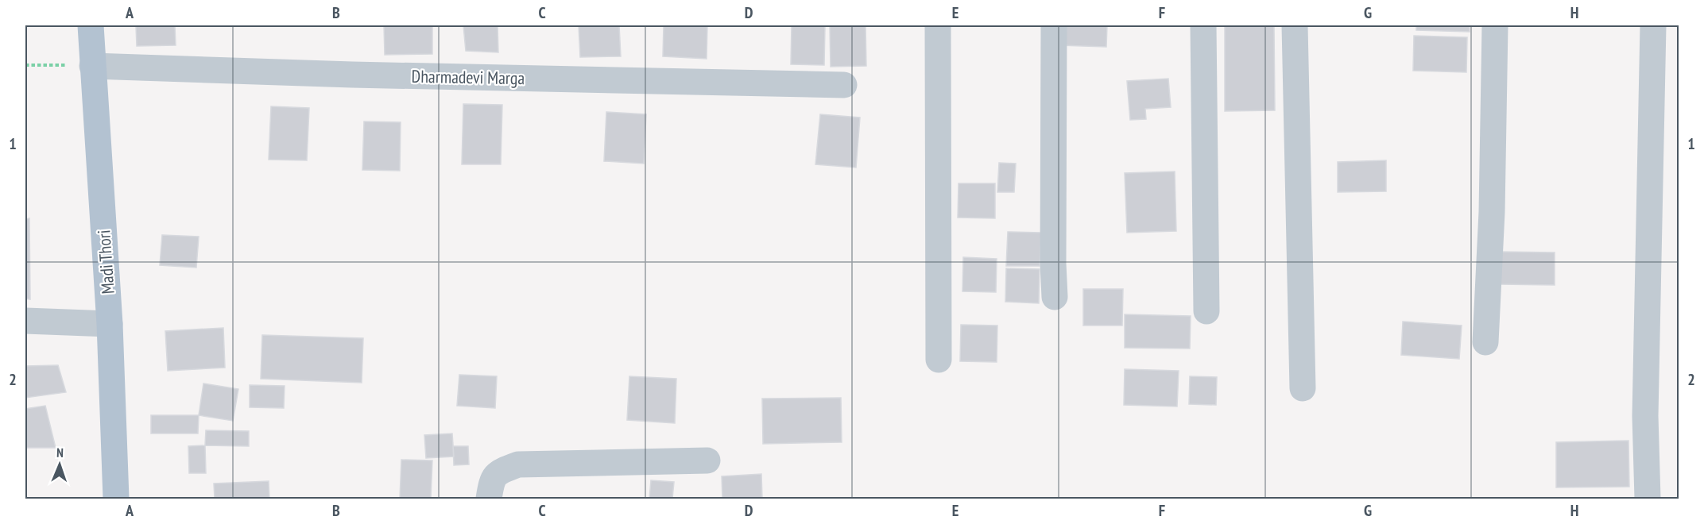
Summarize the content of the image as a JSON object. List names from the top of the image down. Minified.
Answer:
{"streets":{"main road":["Madi Thori"],"street":["Dharmadevi Marga"]},"crossings":[["Dharmadevi Marga","Madi Thori"]],"north":"top","grid":{"columns":["A","B","C","D","E","F","G","H"],"rows":["1","2"]}}
